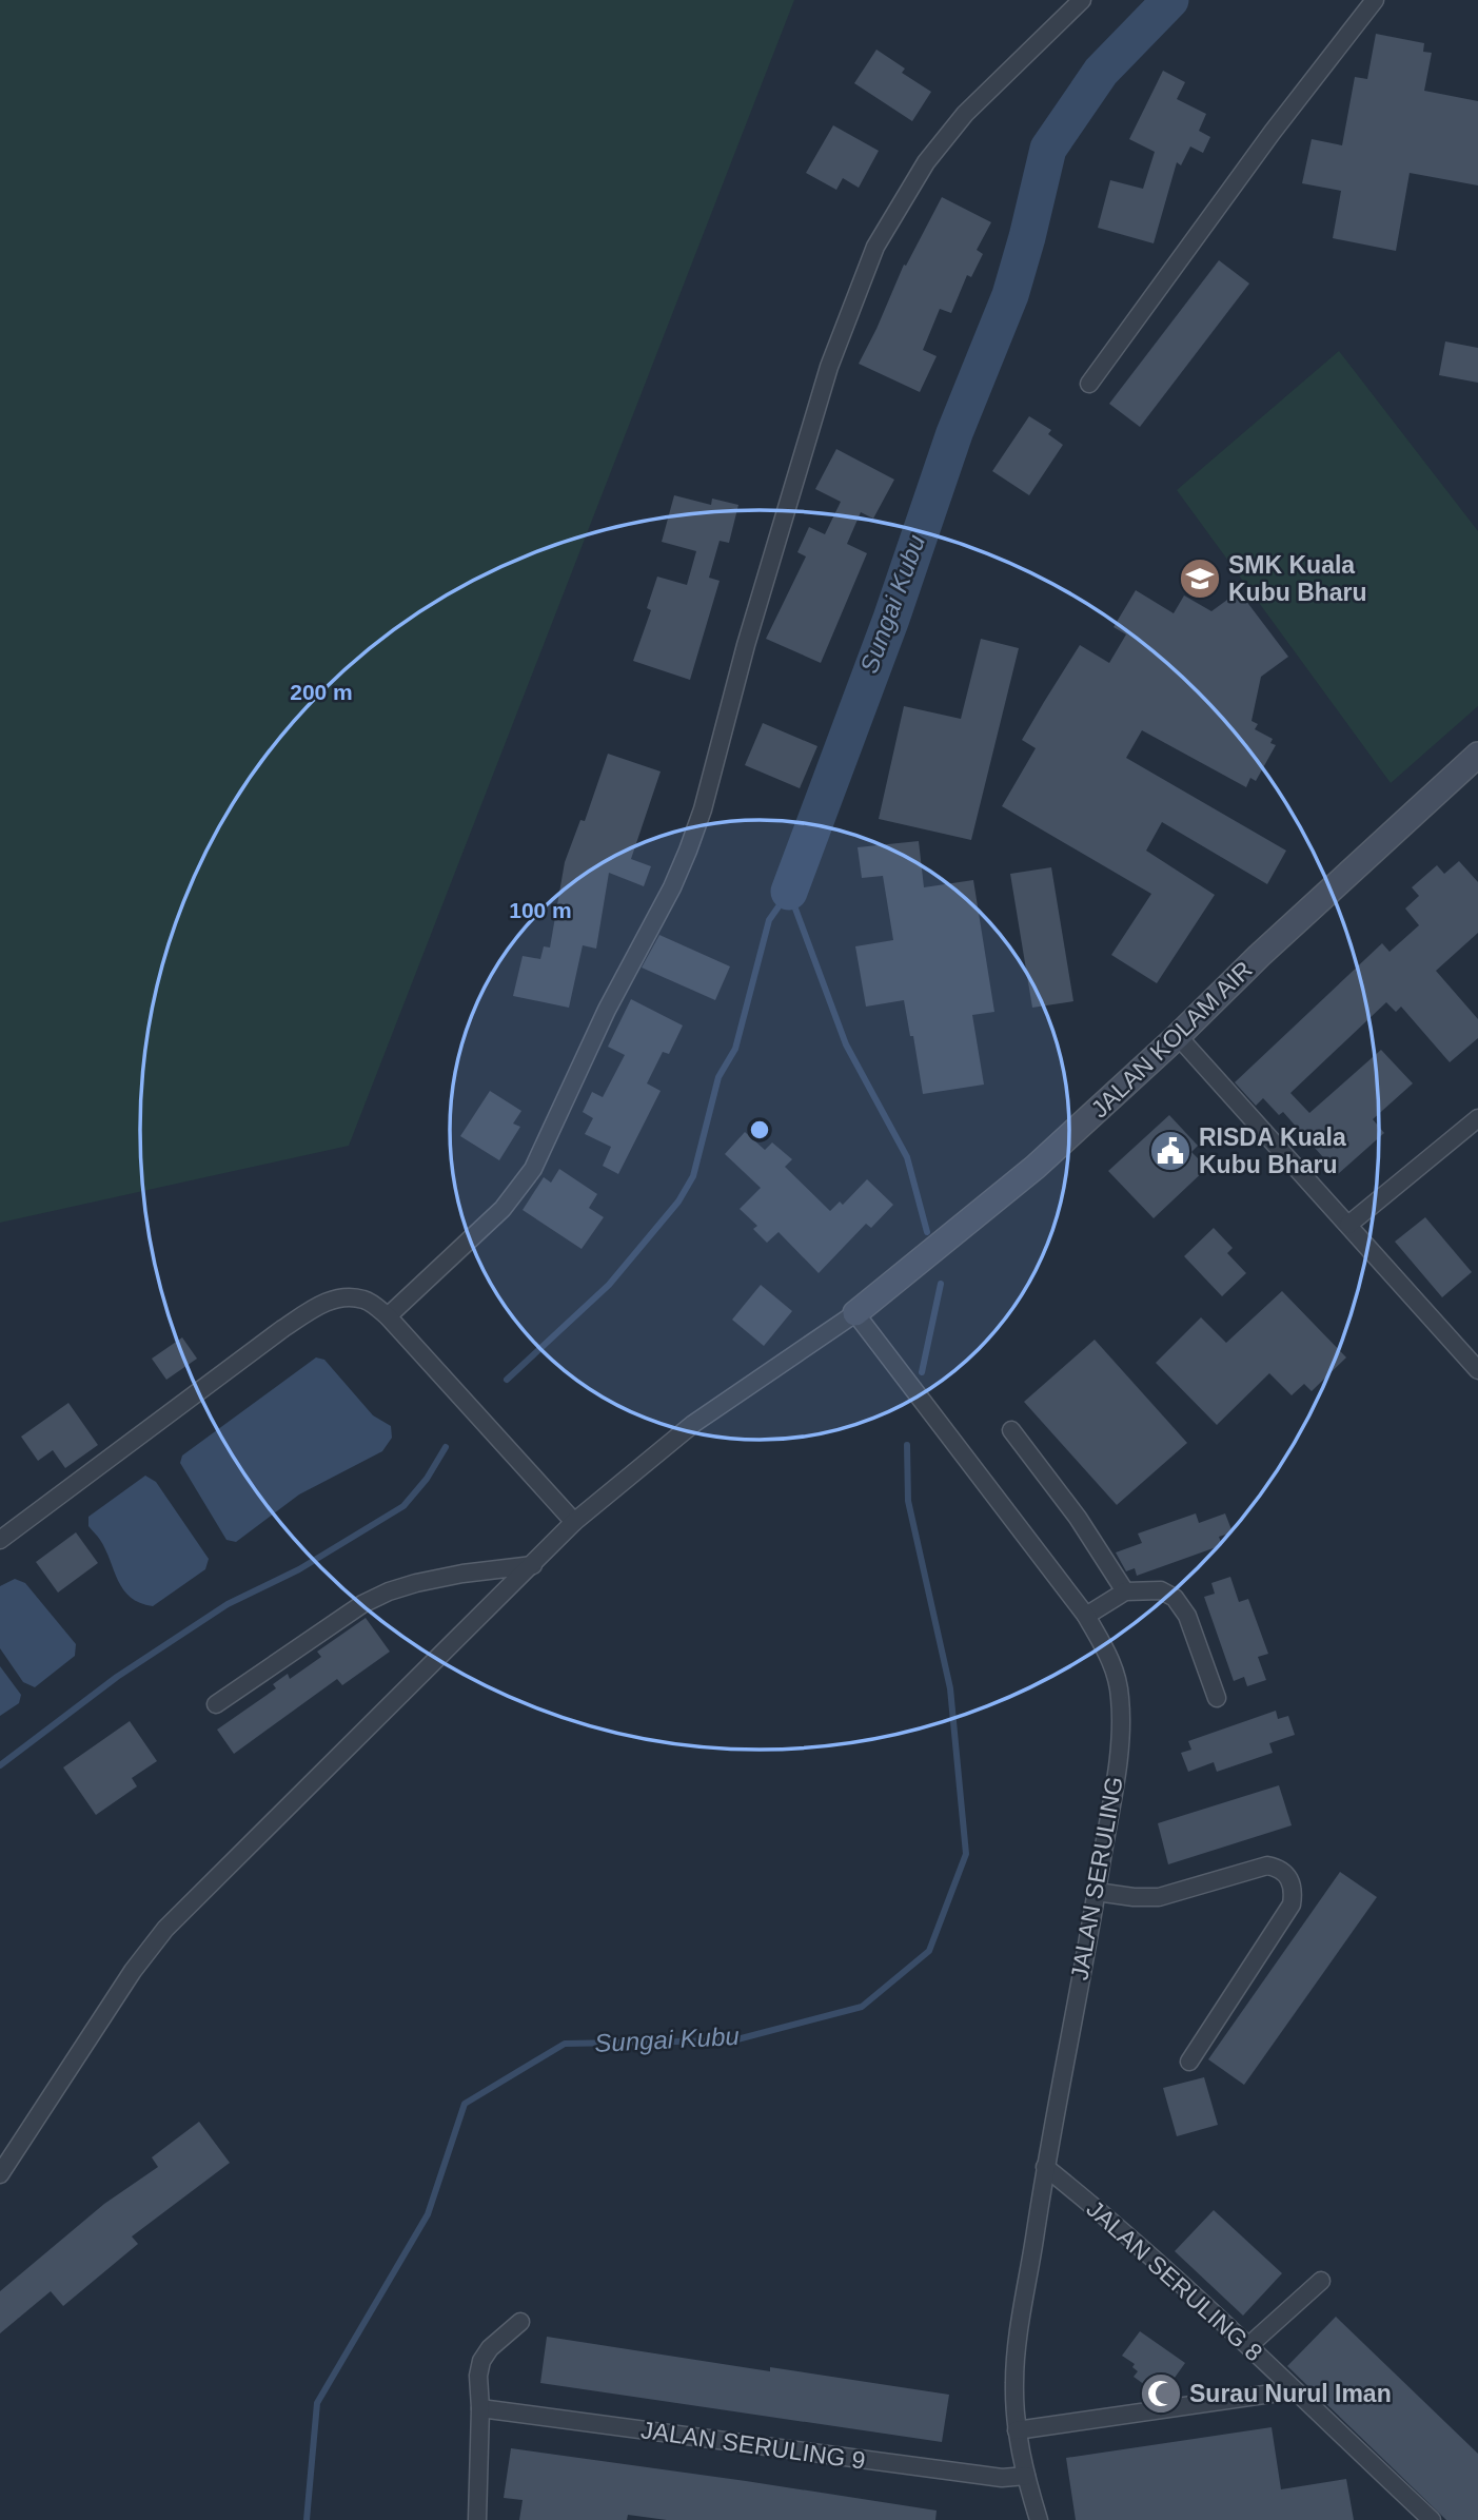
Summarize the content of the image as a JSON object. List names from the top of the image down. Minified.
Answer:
{"streets":{"street":["JALAN KOLAM AIR","JALAN SERULING","JALAN SERULING 8","JALAN SERULING 9"]},"crossings":[["JALAN KOLAM AIR","JALAN SERULING"],["JALAN SERULING","JALAN SERULING 8"],["JALAN SERULING","JALAN SERULING 9"]],"water":["Sungai Kubu"],"places":{"school or university":["SMK Kuala Kubu Bharu"],"public building":["RISDA Kuala Kubu Bharu"],"mosque":["Surau Nurul Iman"]},"rings":["200 m","100 m"]}
